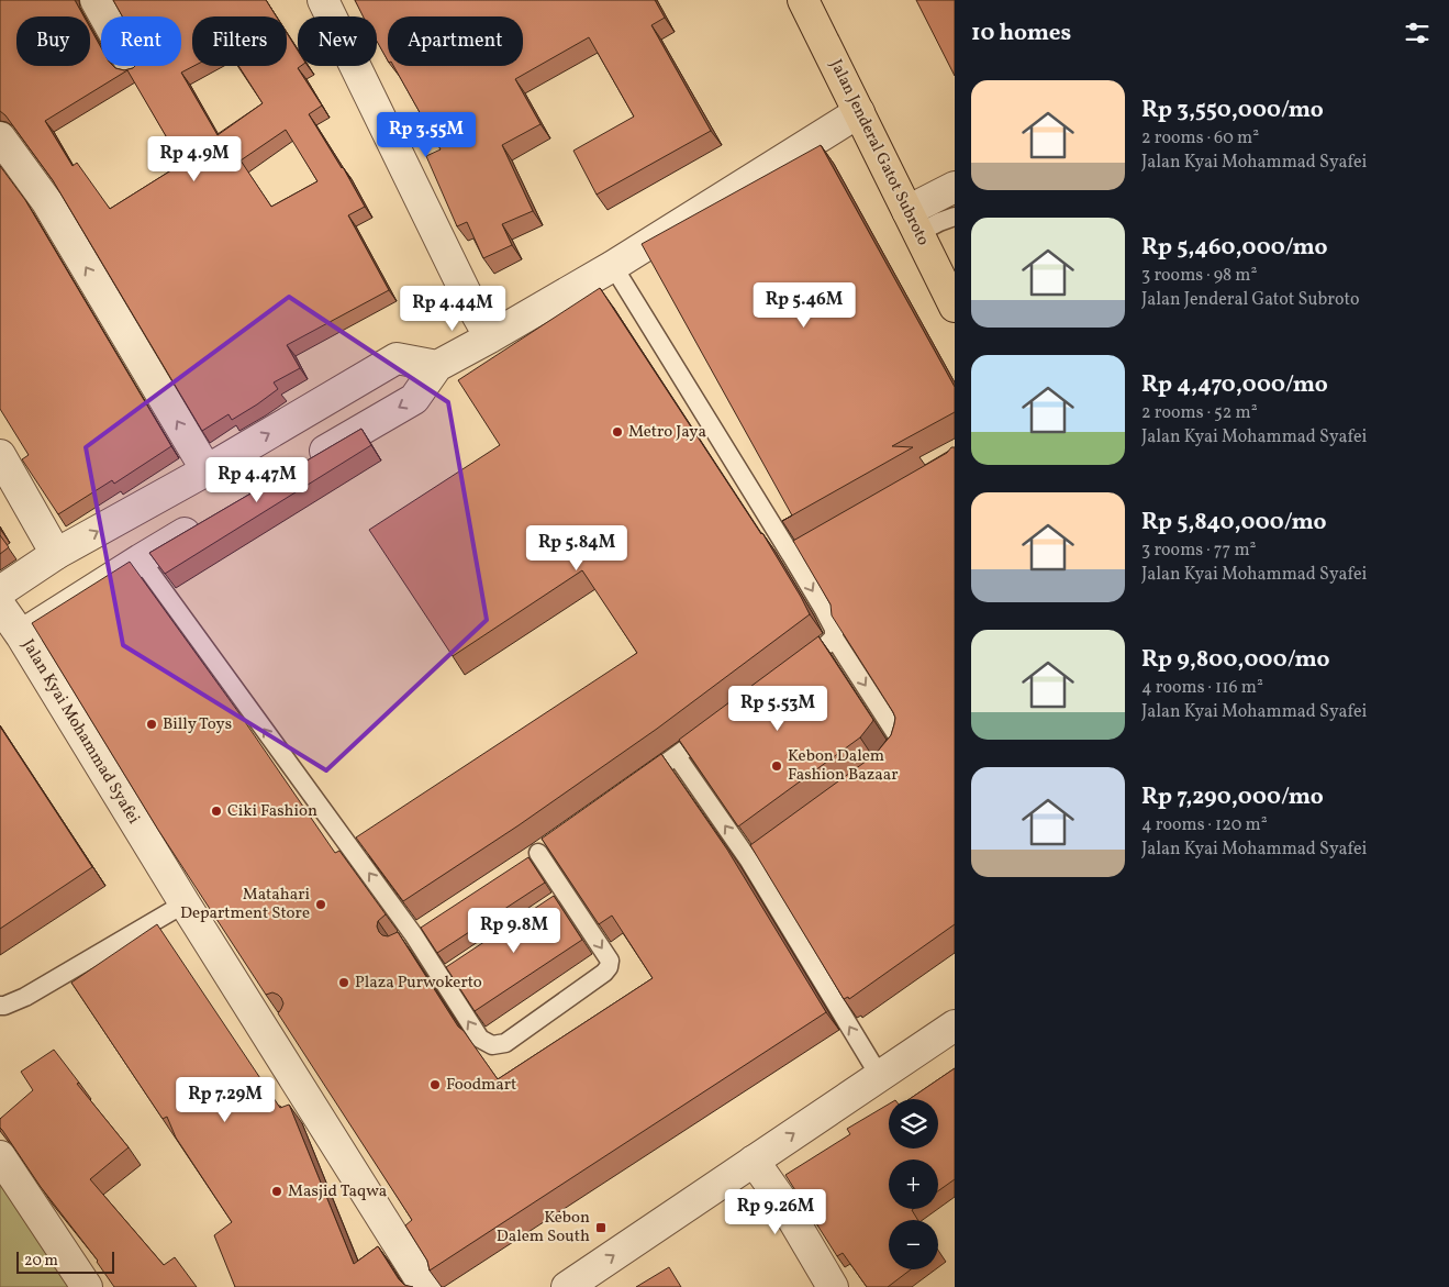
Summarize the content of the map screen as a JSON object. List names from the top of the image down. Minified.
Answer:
{"streets":{"main road":["Jalan Jenderal Gatot Subroto"],"street":["Jalan Kyai Mohammad Syafei"]},"places":{"other":["Metro Jaya","Billy Toys","Kebon Dalem Fashion Bazaar","Ciki Fashion","Matahari Department Store","Plaza Purwokerto","Foodmart","Masjid Taqwa"],"transit":["Kebon Dalem South"]},"scale_bar":"20 m","page":{"heading":"10 homes","chip":["Buy","Rent","Filters","New","Apartment"],"list":[{"name":"Rp 3,550,000/mo","note":"2 rooms · 60 m² · Jalan Kyai Mohammad Syafei"},{"name":"Rp 5,460,000/mo","note":"3 rooms · 98 m² · Jalan Jenderal Gatot Subroto"},{"name":"Rp 4,470,000/mo","note":"2 rooms · 52 m² · Jalan Kyai Mohammad Syafei"},{"name":"Rp 5,840,000/mo","note":"3 rooms · 77 m² · Jalan Kyai Mohammad Syafei"},{"name":"Rp 9,800,000/mo","note":"4 rooms · 116 m² · Jalan Kyai Mohammad Syafei"},{"name":"Rp 7,290,000/mo","note":"4 rooms · 120 m² · Jalan Kyai Mohammad Syafei"}],"price":["Rp 3.55M","Rp 4.9M","Rp 5.46M","Rp 4.44M","Rp 4.47M","Rp 5.84M","Rp 5.53M","Rp 9.8M","Rp 7.29M","Rp 9.26M"],"map_buttons":["+","−"],"scale":"20 m"}}
